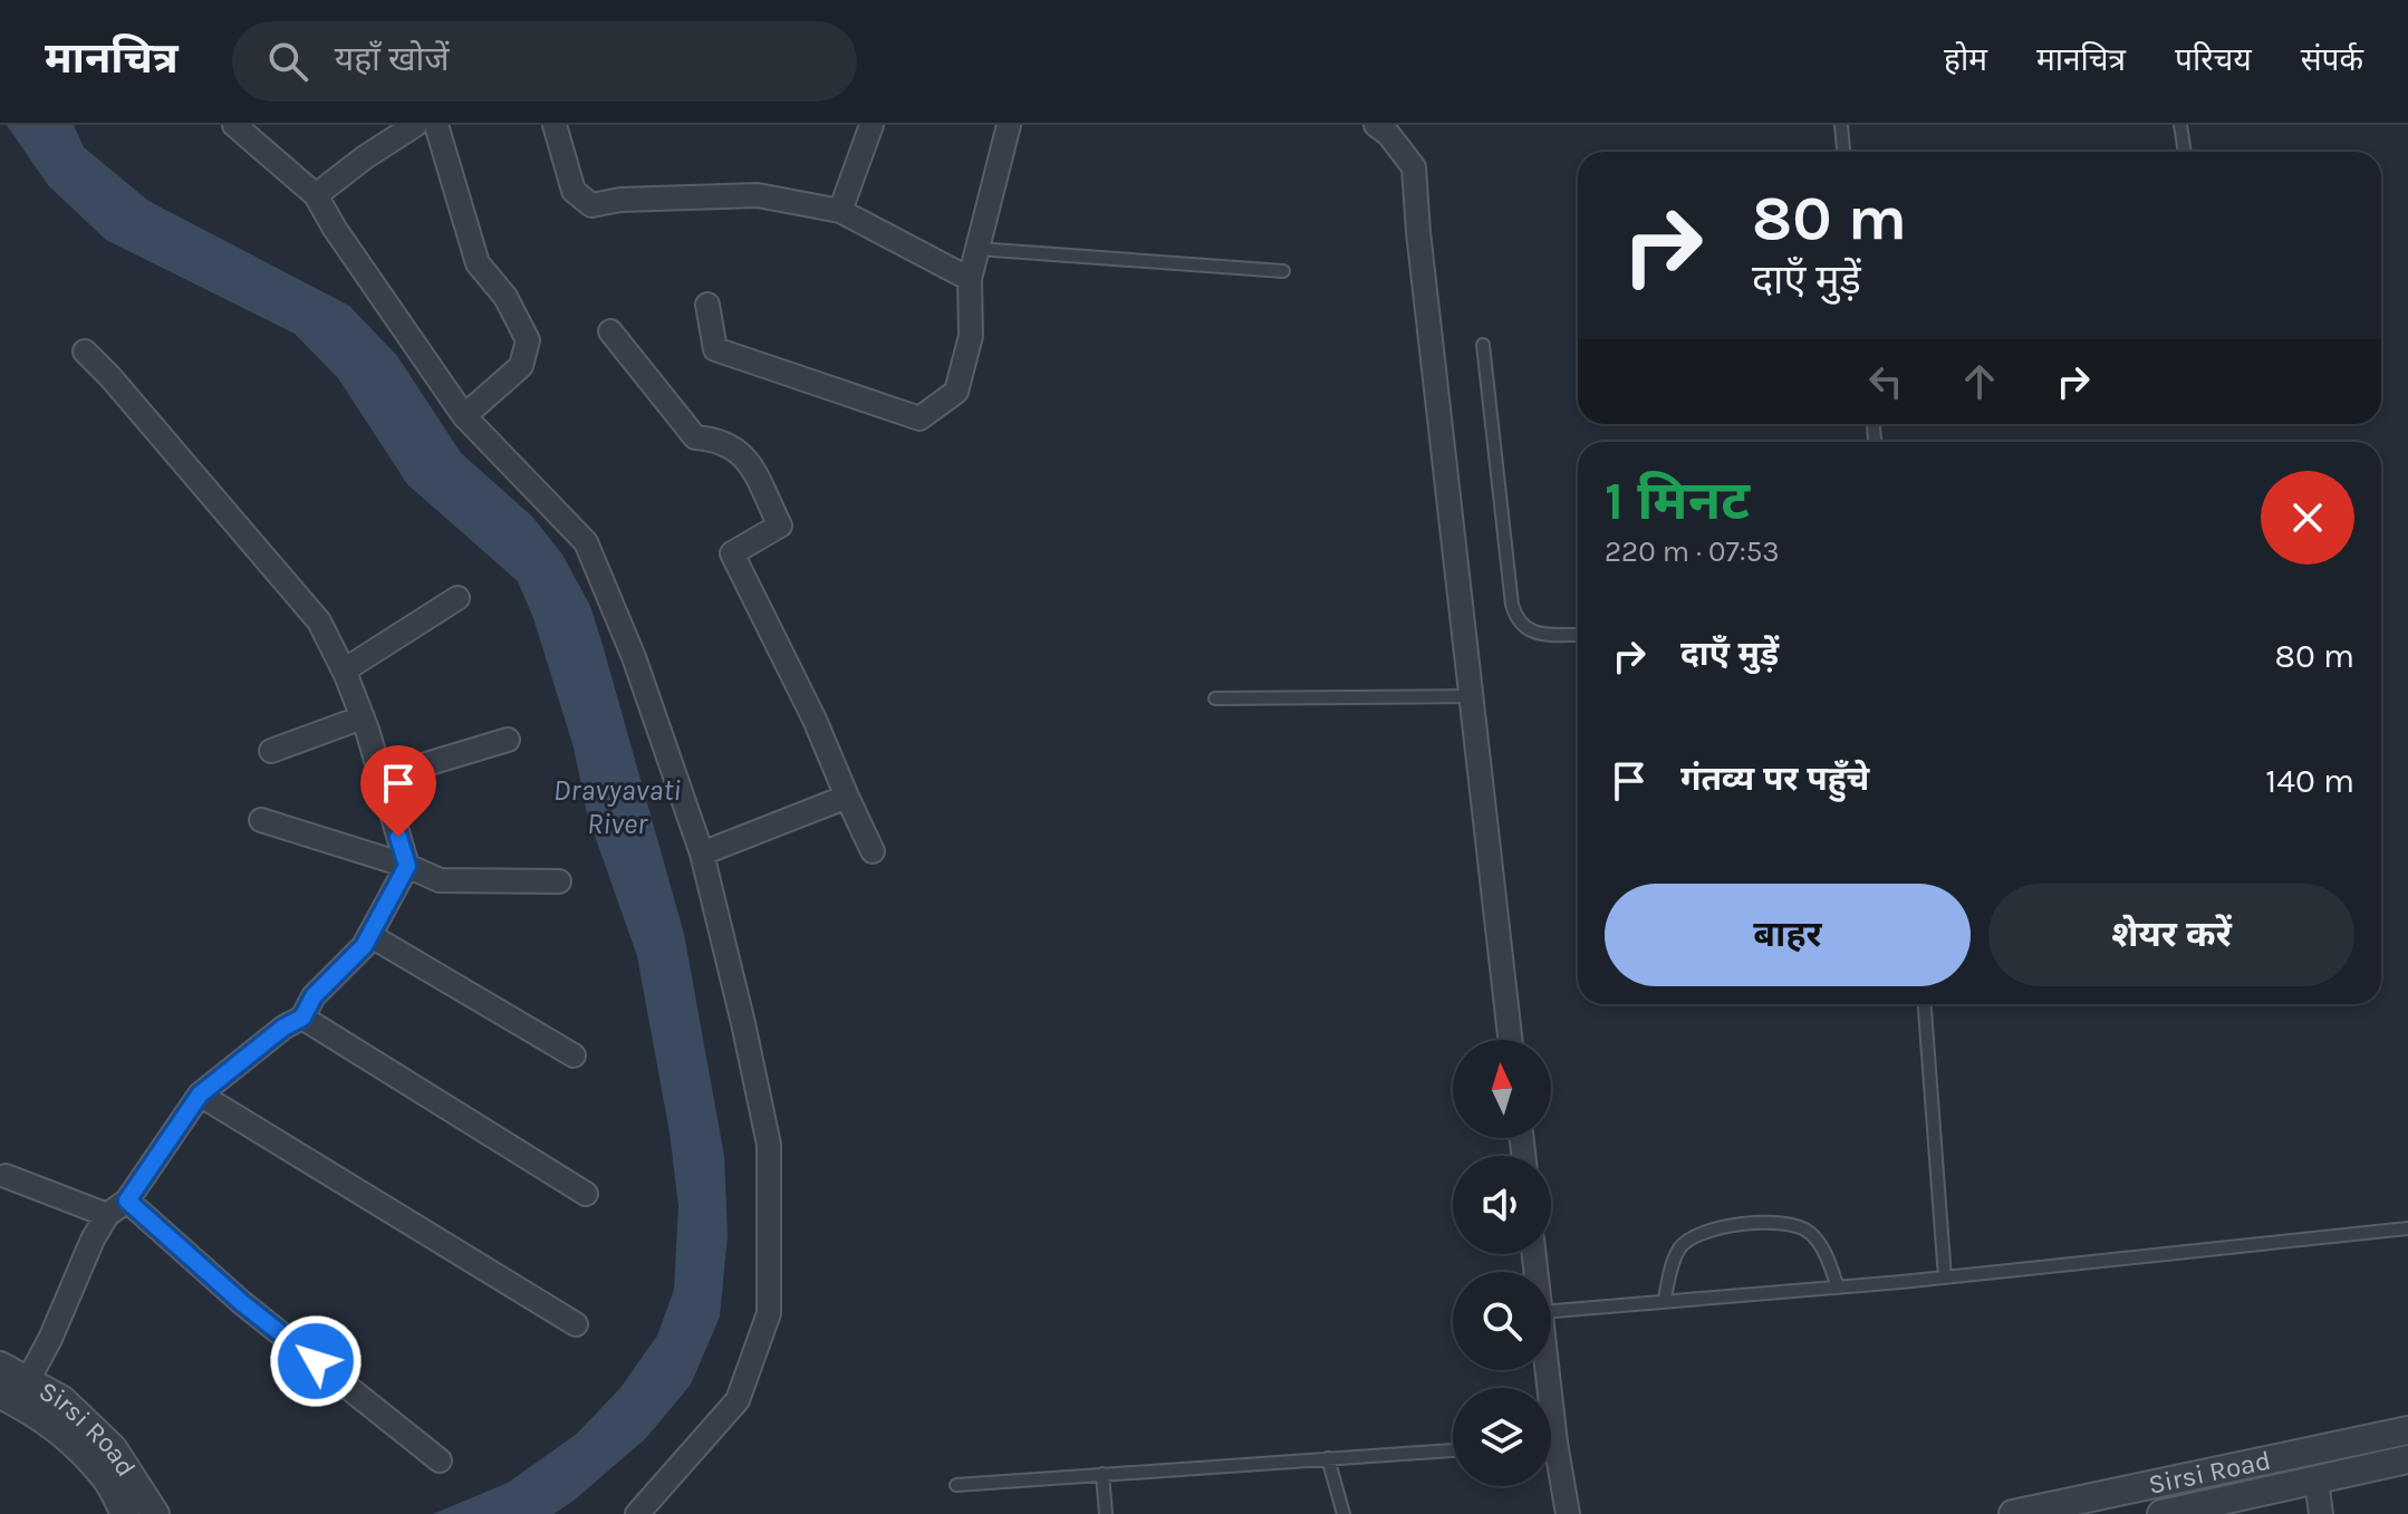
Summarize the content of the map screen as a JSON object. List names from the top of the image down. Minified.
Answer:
{"streets":{"street":["Sirsi Road"]},"water":["Dravyavati River"],"north":"top","page":{"header":"मानचित्र","search":"यहाँ खोजें","nav":["होम","मानचित्र","परिचय","संपर्क"],"turn":["80 m","दाएँ मुड़ें"],"heading":["1 मिनट","220 m · 07:53"],"list":[{"name":"दाएँ मुड़ें","value":"80 m"},{"name":"गंतव्य पर पहुँचे","value":"140 m"}],"buttons":["बाहर","शेयर करें"]}}
